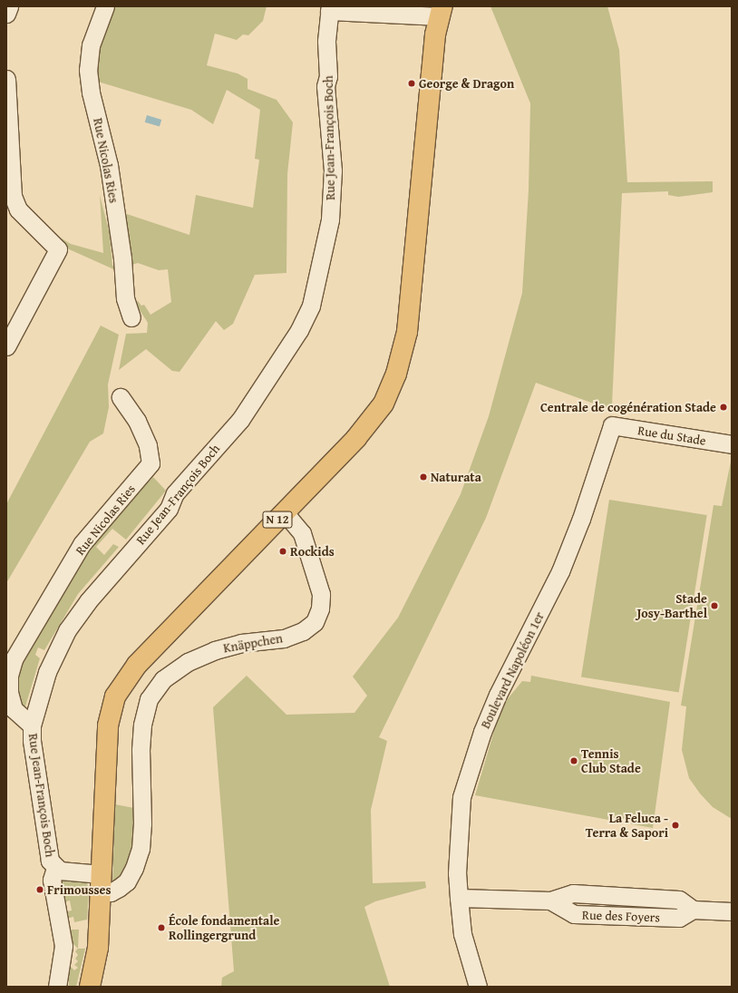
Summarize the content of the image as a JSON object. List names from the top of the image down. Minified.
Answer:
{"streets":{"main road":["N 12"],"street":["Rue Jean-François Boch","Rue Nicolas Ries","Rue du Stade","Knäppchen","Boulevard Napoléon 1er","Rue des Foyers"]},"crossings":[["Rue Jean-François Boch","Rue Nicolas Ries"],["Rue Jean-François Boch","N 12"],["Rue Jean-François Boch","Knäppchen"],["Rue du Stade","Boulevard Napoléon 1er"],["N 12","Knäppchen"],["Boulevard Napoléon 1er","Rue des Foyers"]],"places":["George & Dragon","Centrale de cogénération Stade","Naturata","Rockids","Stade Josy-Barthel","Tennis Club Stade","La Feluca - Terra & Sapori","Frimousses","École fondamentale Rollingergrund"]}
